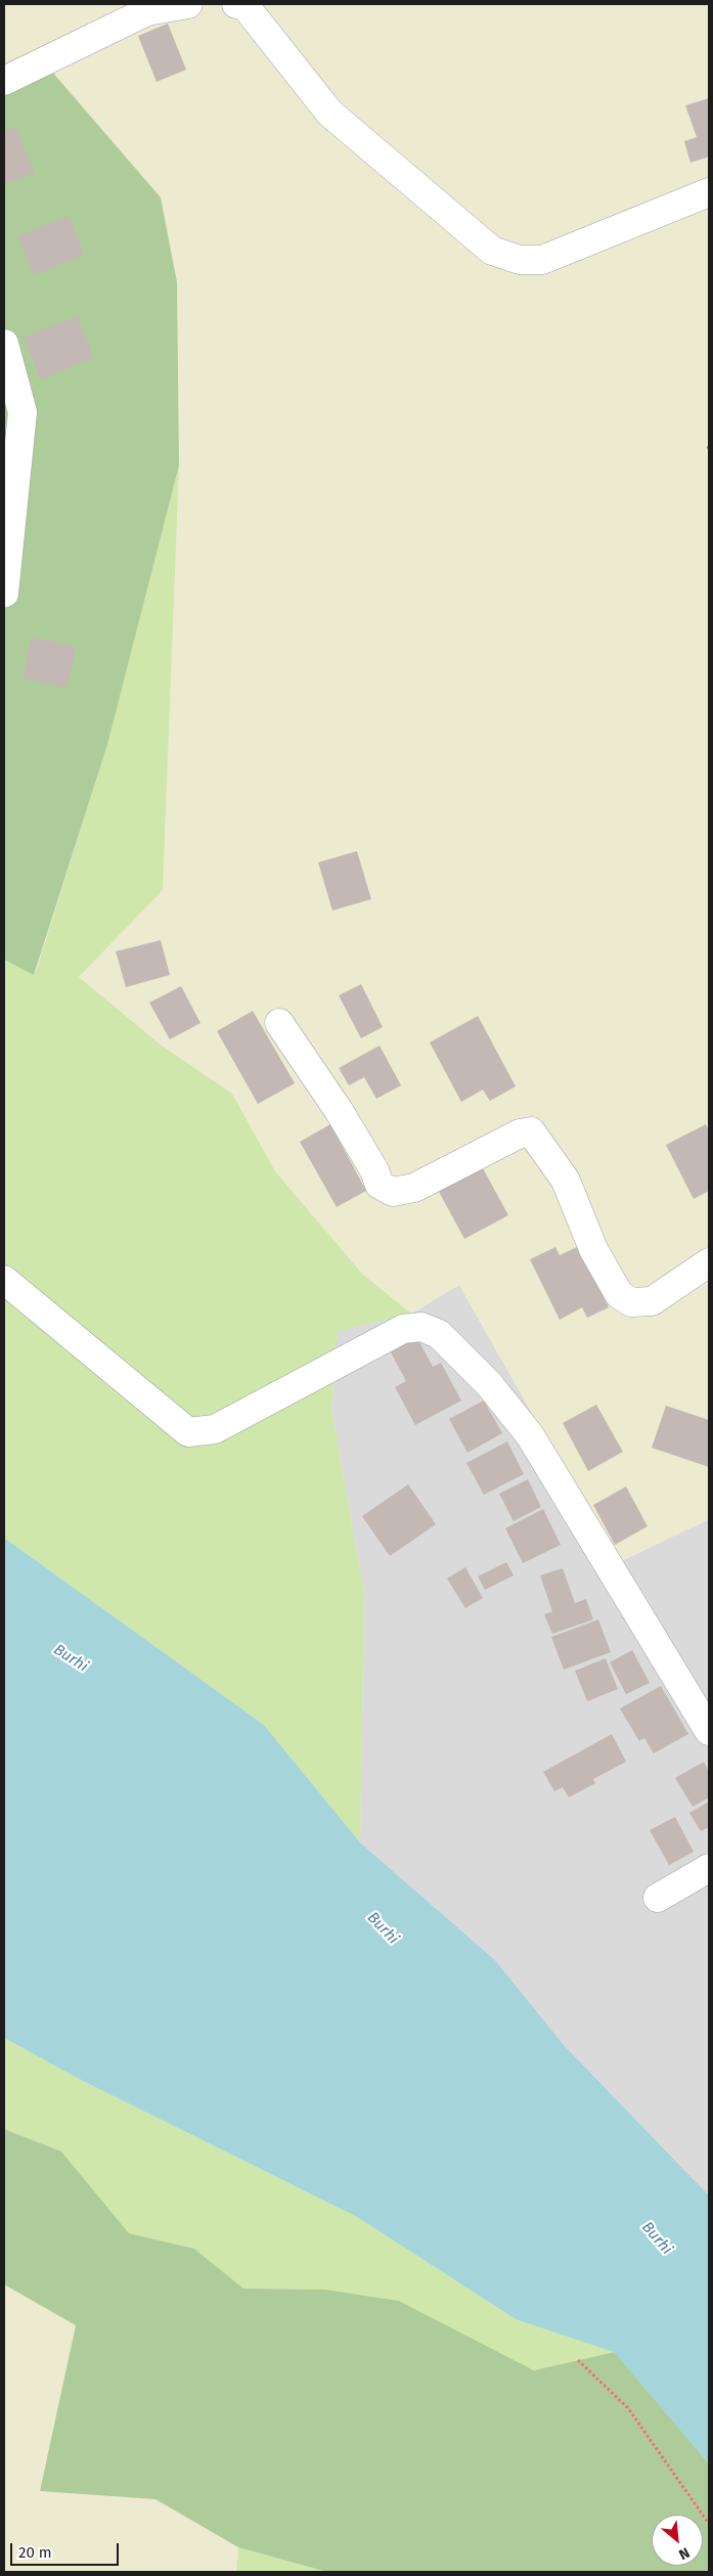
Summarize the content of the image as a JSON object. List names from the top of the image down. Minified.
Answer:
{"water":["Burhi"],"scale_bar":"20 m","north":"bottom right"}
